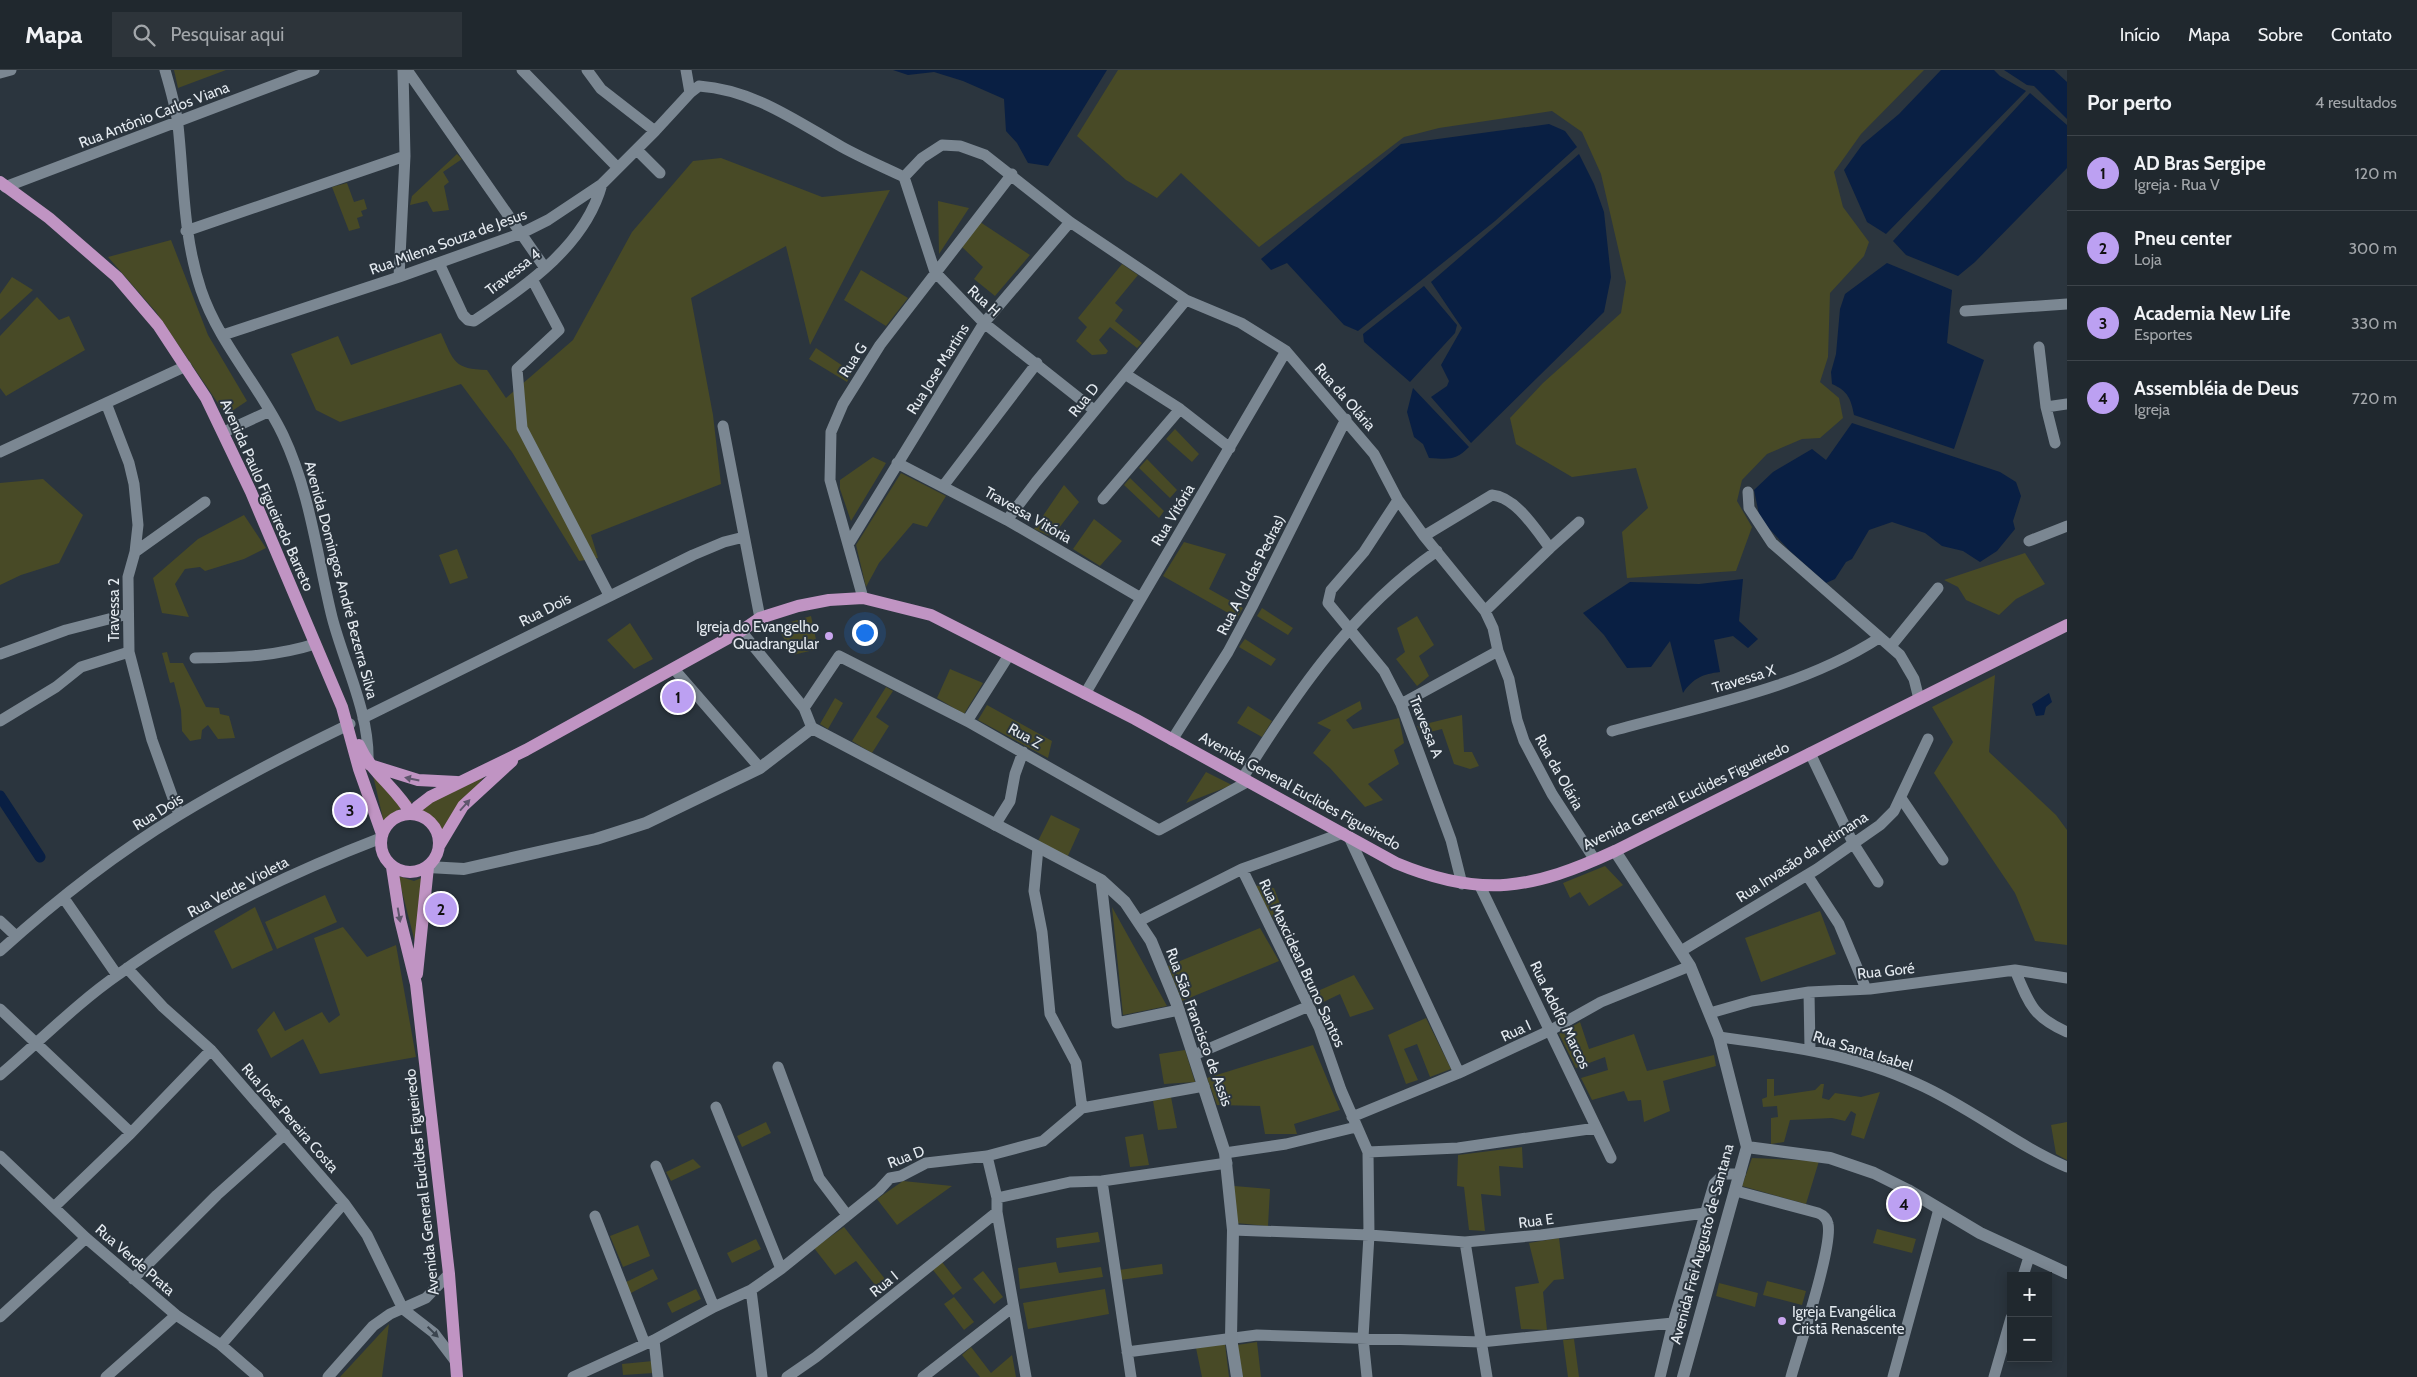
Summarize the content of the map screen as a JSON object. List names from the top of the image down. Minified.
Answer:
{"streets":{"main road":["Avenida Paulo Figueiredo Barreto","Avenida General Euclides Figueiredo"],"street":["Rua Antônio Carlos Viana","Rua Milena Souza de Jesus","Travessa 4","Rua H","Rua G","Rua Jose Martins","Rua da Olária","Rua D","Travessa Vitória","Rua Vitória","Rua A (Jd das Pedras)","Avenida Domingos André Bezerra Silva","Travessa 2","Rua Dois","Travessa X","Travessa A","Rua Z","Rua Invasão da Jetimana","Rua Verde Violeta","Rua Maxcidean Bruno Santos","Rua Goré","Rua Adolfo Marcos","Rua São Francisco de Assis","Rua I","Rua Santa Isabel","Rua José Pereira Costa","Rua E","Avenida Frei Augusto de Santana","Rua Verde Prata"]},"crossings":[["Rua Antônio Carlos Viana","Avenida Paulo Figueiredo Barreto"],["Rua Antônio Carlos Viana","Avenida Domingos André Bezerra Silva"],["Rua Milena Souza de Jesus","Travessa 4"],["Rua Milena Souza de Jesus","Avenida Domingos André Bezerra Silva"],["Rua H","Rua G"],["Rua H","Rua Jose Martins"],["Rua H","Rua da Olária"],["Rua H","Rua D"],["Rua G","Rua Jose Martins"],["Rua G","Rua da Olária"],["Rua G","Avenida General Euclides Figueiredo"],["Rua Jose Martins","Rua da Olária"],["Rua Jose Martins","Travessa Vitória"],["Rua da Olária","Rua D"],["Rua da Olária","Rua Vitória"],["Rua da Olária","Rua A (Jd das Pedras)"],["Rua da Olária","Travessa A"],["Rua da Olária","Avenida General Euclides Figueiredo"],["Rua D","Travessa Vitória"],["Avenida Paulo Figueiredo Barreto","Avenida Domingos André Bezerra Silva"],["Avenida Paulo Figueiredo Barreto","Rua Dois"],["Avenida Paulo Figueiredo Barreto","Avenida General Euclides Figueiredo"],["Avenida Paulo Figueiredo Barreto","Rua Verde Violeta"],["Travessa Vitória","Rua Vitória"],["Rua Vitória","Avenida General Euclides Figueiredo"],["Rua A (Jd das Pedras)","Avenida General Euclides Figueiredo"],["Avenida Domingos André Bezerra Silva","Rua Dois"],["Travessa 2","Rua Dois"],["Travessa A","Avenida General Euclides Figueiredo"],["Rua Z","Avenida General Euclides Figueiredo"],["Avenida General Euclides Figueiredo","Rua Verde Violeta"],["Avenida General Euclides Figueiredo","Rua Adolfo Marcos"],["Avenida General Euclides Figueiredo","Rua José Pereira Costa"],["Avenida General Euclides Figueiredo","Avenida Frei Augusto de Santana"],["Rua Invasão da Jetimana","Avenida Frei Augusto de Santana"],["Rua Verde Violeta","Rua José Pereira Costa"],["Rua Maxcidean Bruno Santos","Rua I"],["Rua Goré","Avenida Frei Augusto de Santana"],["Rua Adolfo Marcos","Rua I"],["Rua São Francisco de Assis","Rua I"],["Rua São Francisco de Assis","Rua E"],["Rua I","Avenida Frei Augusto de Santana"],["Rua Santa Isabel","Avenida Frei Augusto de Santana"]],"places":["Igreja do Evangelho Quadrangular","Igreja Evangélica Cristã Renascente"],"page":{"header":"Mapa","search":"Pesquisar aqui","nav":["Início","Mapa","Sobre","Contato"],"heading":["Por perto","4 resultados"],"list":[{"mark":"1","name":"AD Bras Sergipe","note":"Igreja · Rua V","value":"120 m"},{"mark":"2","name":"Pneu center","note":"Loja","value":"300 m"},{"mark":"3","name":"Academia New Life","note":"Esportes","value":"330 m"},{"mark":"4","name":"Assembléia de Deus","note":"Igreja","value":"720 m"}],"pins":["1","3","2","4"],"map_buttons":["+","−"]}}
